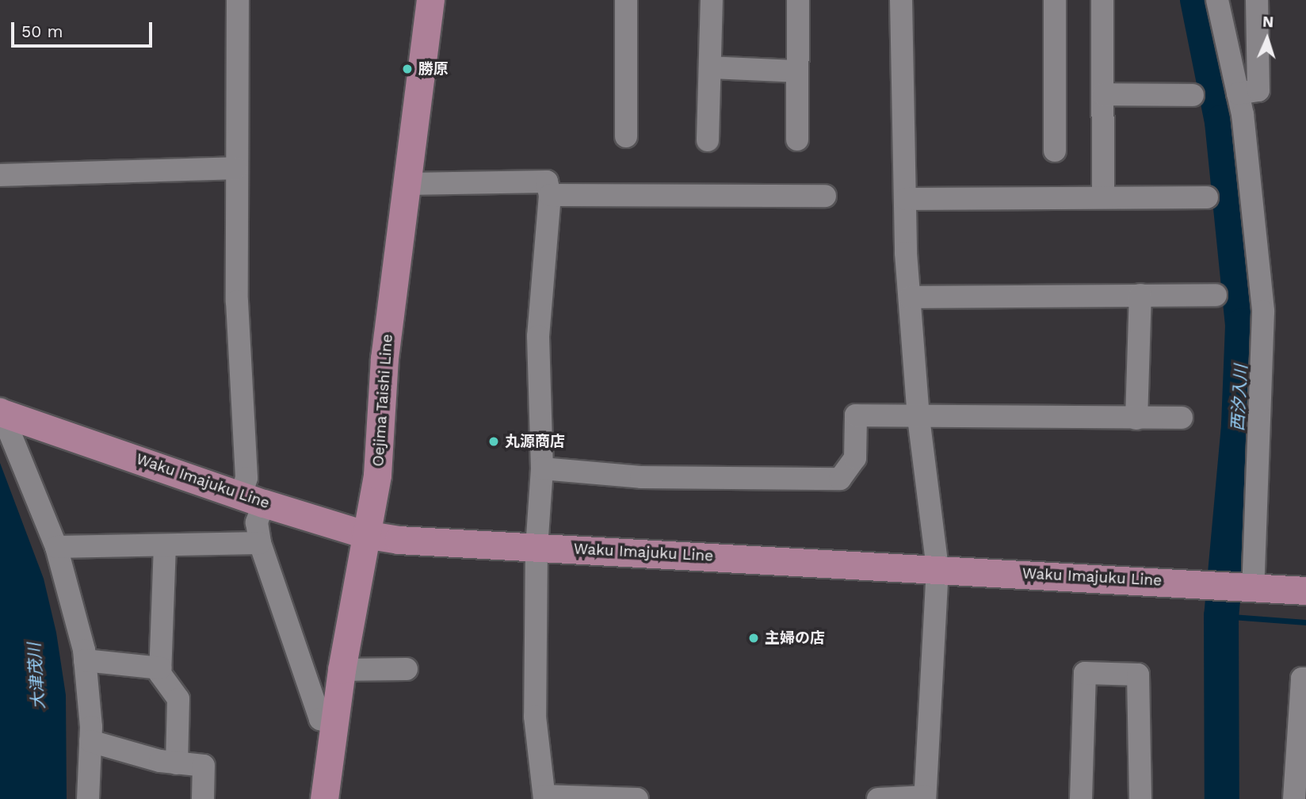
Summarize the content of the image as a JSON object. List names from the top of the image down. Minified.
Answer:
{"streets":{"main road":["Oejima Taishi Line","Waku Imajuku Line"]},"crossings":[["Oejima Taishi Line","Waku Imajuku Line"]],"water":["西汐入川","大津茂川"],"places":["勝原","丸源商店","主婦の店"],"scale_bar":"50 m","north":"top"}
